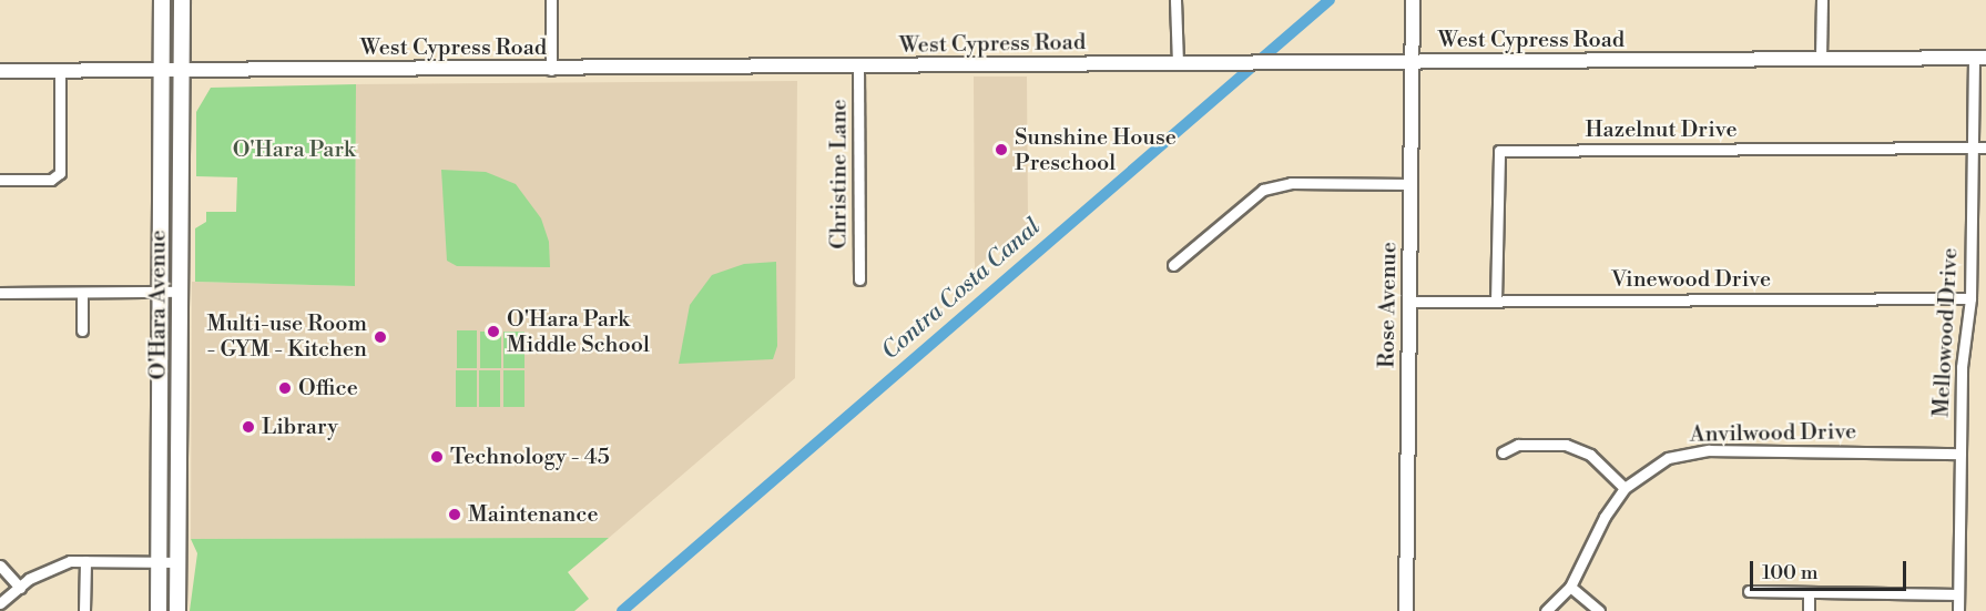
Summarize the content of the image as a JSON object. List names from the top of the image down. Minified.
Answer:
{"streets":{"main road":["O'Hara Avenue"],"street":["West Cypress Road","Hazelnut Drive","Christine Lane","Vinewood Drive","Rose Avenue","Mellowood Drive","Anvilwood Drive"]},"crossings":[["West Cypress Road","Christine Lane"],["West Cypress Road","O'Hara Avenue"],["West Cypress Road","Rose Avenue"],["West Cypress Road","Mellowood Drive"],["Hazelnut Drive","Vinewood Drive"],["Hazelnut Drive","Mellowood Drive"],["Vinewood Drive","Rose Avenue"],["Vinewood Drive","Mellowood Drive"],["Mellowood Drive","Anvilwood Drive"]],"water":["Contra Costa Canal"],"parks":["O'Hara Park"],"places":["Sunshine House Preschool","O'Hara Park Middle School","Multi-use Room - GYM - Kitchen","Office","Library","Technology - 45","Maintenance"],"scale_bar":"100 m"}
